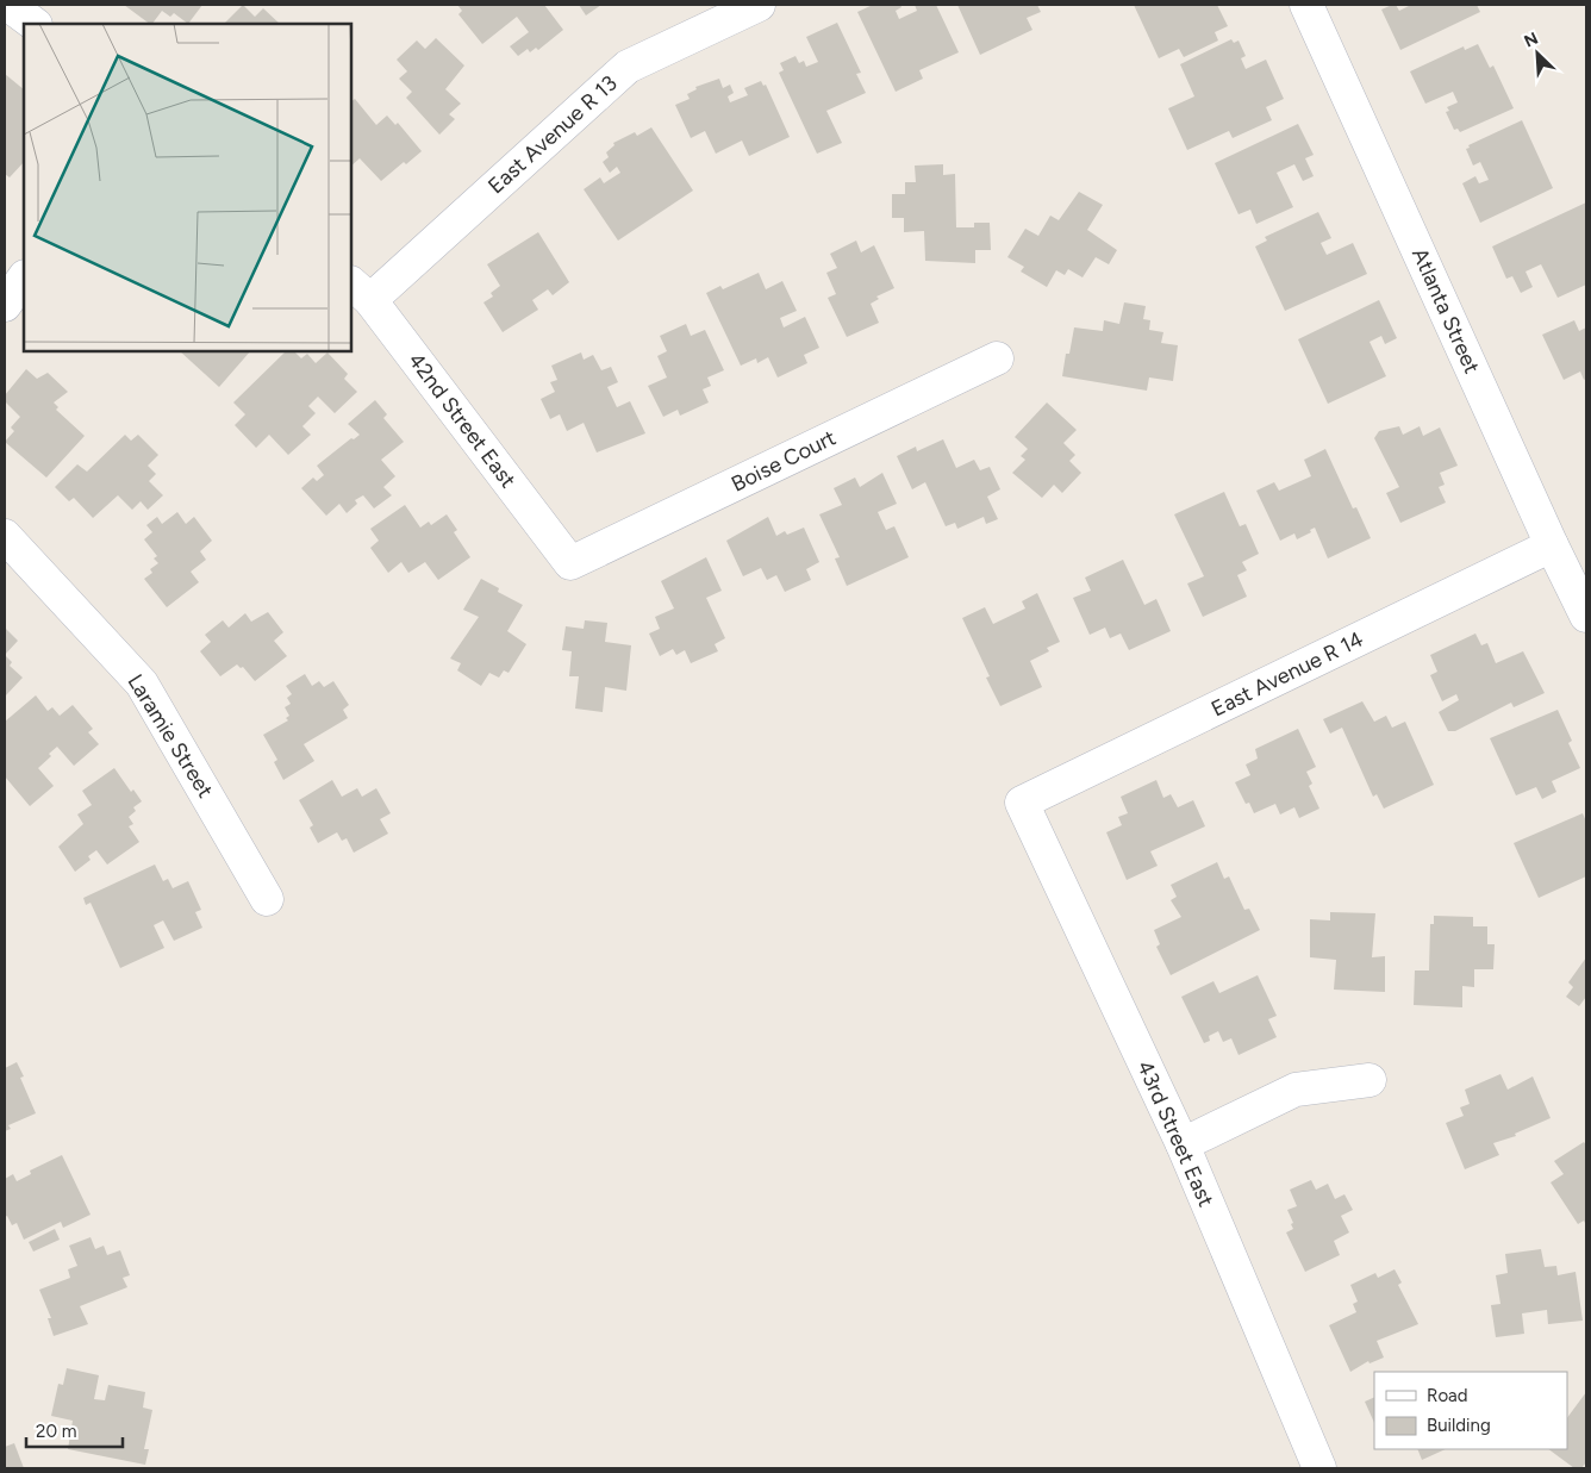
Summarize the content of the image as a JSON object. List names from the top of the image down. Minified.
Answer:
{"streets":{"street":["East Avenue R 13","Atlanta Street","42nd Street East","Boise Court","East Avenue R 14","Laramie Street","43rd Street East"]},"crossings":[["East Avenue R 13","42nd Street East"],["Atlanta Street","East Avenue R 14"],["42nd Street East","Boise Court"],["East Avenue R 14","43rd Street East"]],"legend":["Road","Building"],"scale_bar":"20 m","north":"top left"}
